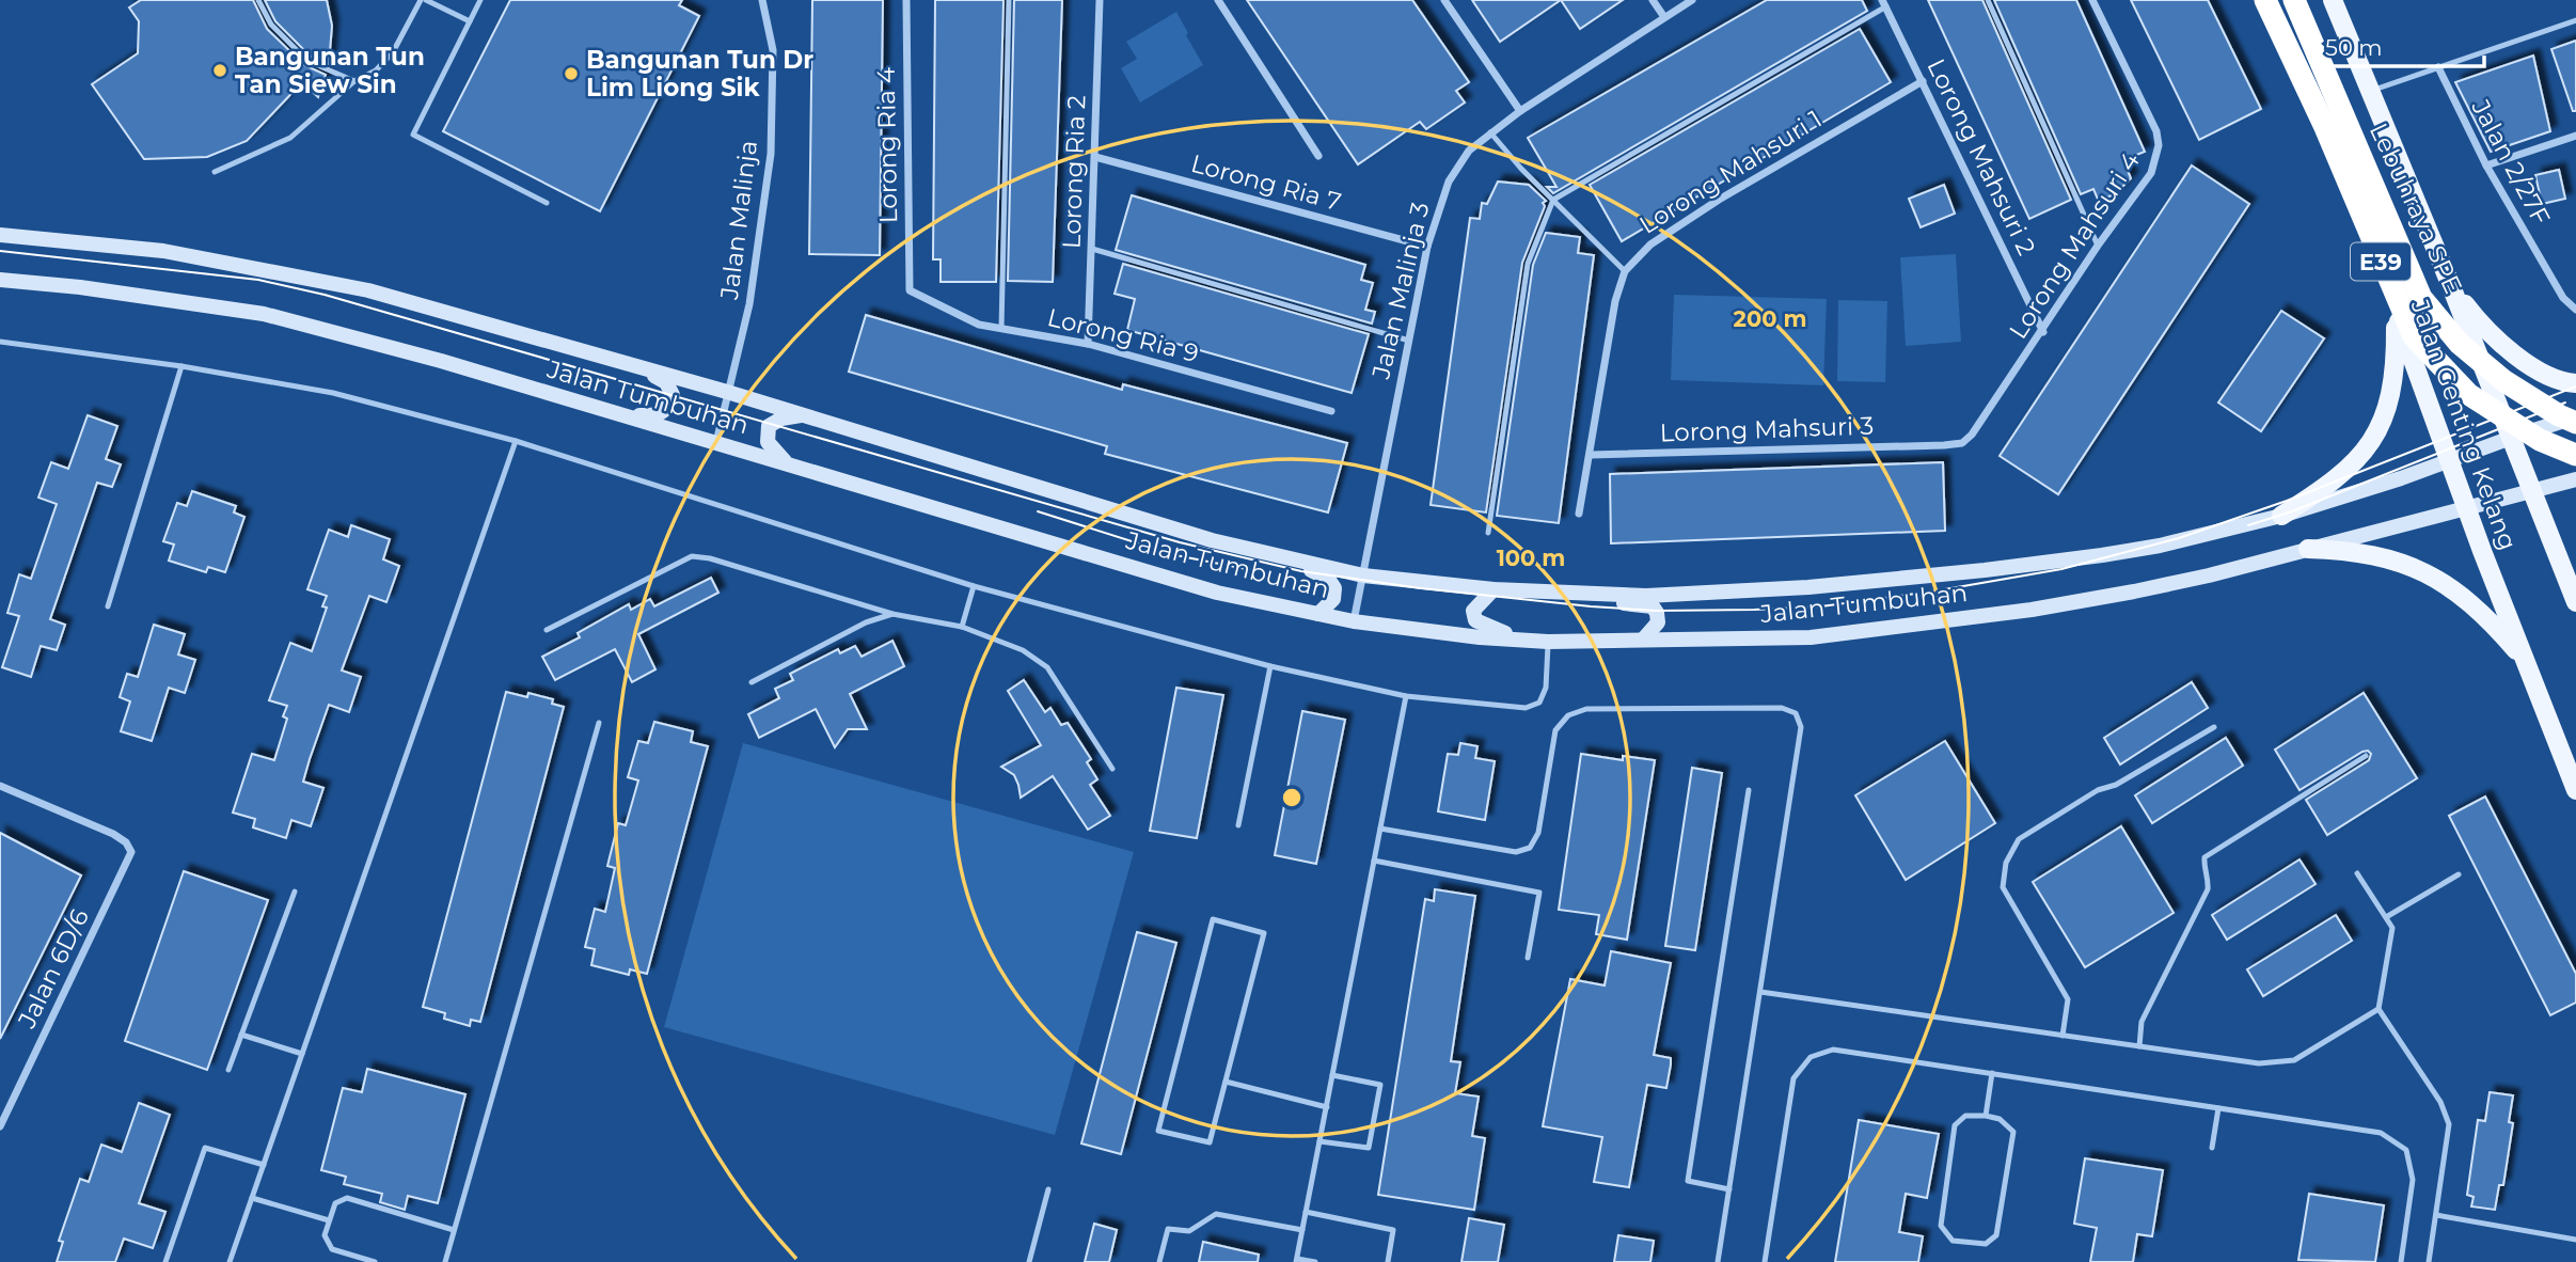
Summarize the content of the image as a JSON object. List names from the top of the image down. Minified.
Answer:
{"streets":{"highway":["Lebuhraya SPE","E39"],"main road":["Jalan Tumbuhan","Jalan Genting Kelang"],"street":["Lorong Ria 4","Lorong Mahsuri 2","Jalan 2/27F","Lorong Ria 2","Lorong Mahsuri 1","Lorong Ria 7","Jalan Malinja","Lorong Mahsuri 4","Jalan Malinja 3","Lorong Ria 9","Lorong Mahsuri 3","Jalan 6D/6"]},"crossings":[["Lorong Ria 4","Lorong Ria 9"],["Lorong Mahsuri 2","Lorong Mahsuri 1"],["Lorong Mahsuri 2","Lorong Mahsuri 4"],["Lorong Ria 2","Lorong Ria 7"],["Lorong Ria 2","Lorong Ria 9"],["Lorong Mahsuri 1","Lorong Mahsuri 3"],["Lorong Ria 7","Jalan Malinja 3"],["Jalan Malinja","Jalan Tumbuhan"],["Lorong Mahsuri 4","Lorong Mahsuri 3"],["Jalan Malinja 3","Jalan Tumbuhan"],["Jalan Tumbuhan","Jalan Genting Kelang"]],"places":["Bangunan Tun Tan Siew Sin","Bangunan Tun Dr Lim Liong Sik"],"scale_bar":"50 m","rings":["200 m","100 m"]}
